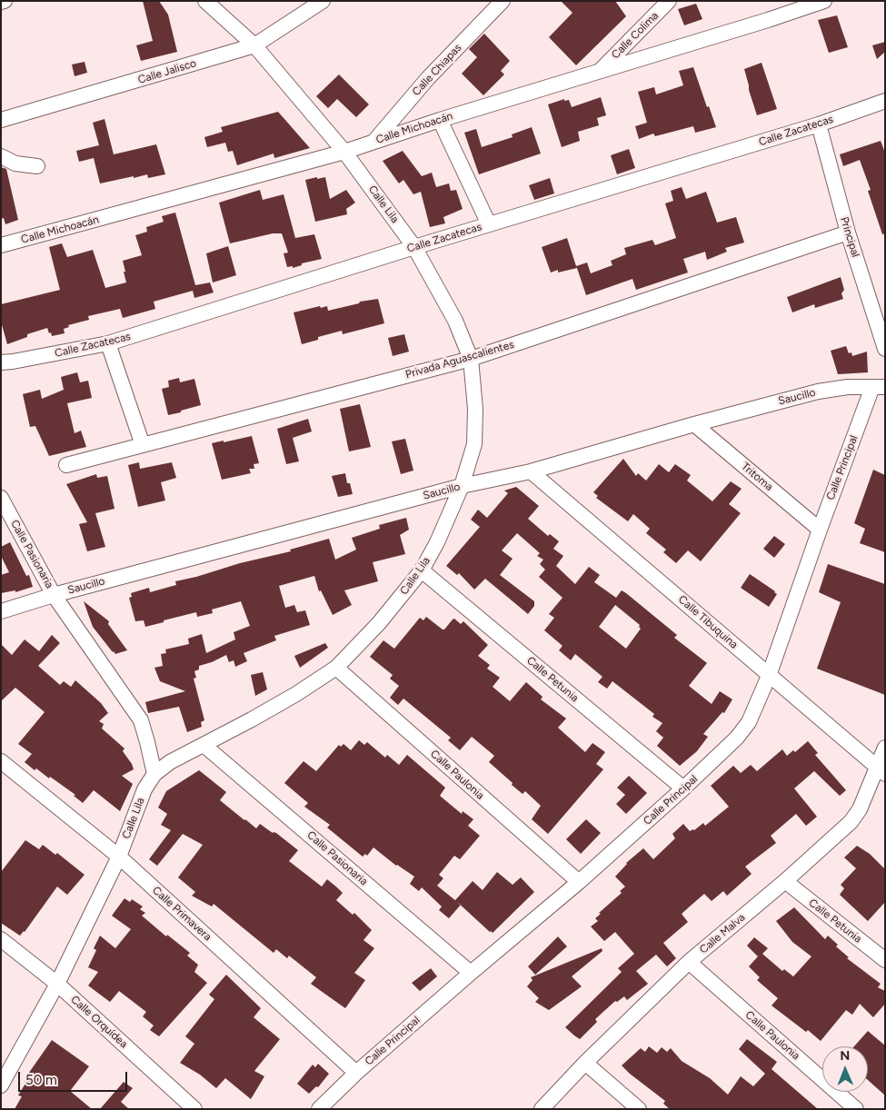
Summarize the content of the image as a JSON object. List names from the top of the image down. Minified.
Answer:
{"streets":{"street":["Calle Colima","Calle Chiapas","Calle Jalisco","Calle Michoacán","Calle Zacatecas","Calle Lila","Principal","Privada Aguascalientes","Saucillo","Calle Principal","Tritoma","Calle Pasionaria","Calle Tibuquina","Calle Petunia","Calle Paulonia","Calle Primavera","Calle Malva","Calle Orquídea"]},"crossings":[["Calle Colima","Calle Michoacán"],["Calle Chiapas","Calle Michoacán"],["Calle Jalisco","Calle Lila"],["Calle Michoacán","Calle Lila"],["Calle Zacatecas","Calle Lila"],["Calle Zacatecas","Principal"],["Calle Lila","Privada Aguascalientes"],["Calle Lila","Saucillo"],["Calle Lila","Calle Pasionaria"],["Calle Lila","Calle Petunia"],["Calle Lila","Calle Paulonia"],["Calle Lila","Calle Primavera"],["Calle Lila","Calle Orquídea"],["Principal","Privada Aguascalientes"],["Saucillo","Calle Principal"],["Saucillo","Tritoma"],["Saucillo","Calle Pasionaria"],["Saucillo","Calle Tibuquina"],["Calle Principal","Tritoma"],["Calle Principal","Calle Pasionaria"],["Calle Principal","Calle Tibuquina"],["Calle Principal","Calle Petunia"],["Calle Principal","Calle Paulonia"],["Calle Principal","Calle Primavera"],["Calle Tibuquina","Calle Malva"],["Calle Petunia","Calle Malva"],["Calle Paulonia","Calle Malva"]],"scale_bar":"50 m","north":"top"}
